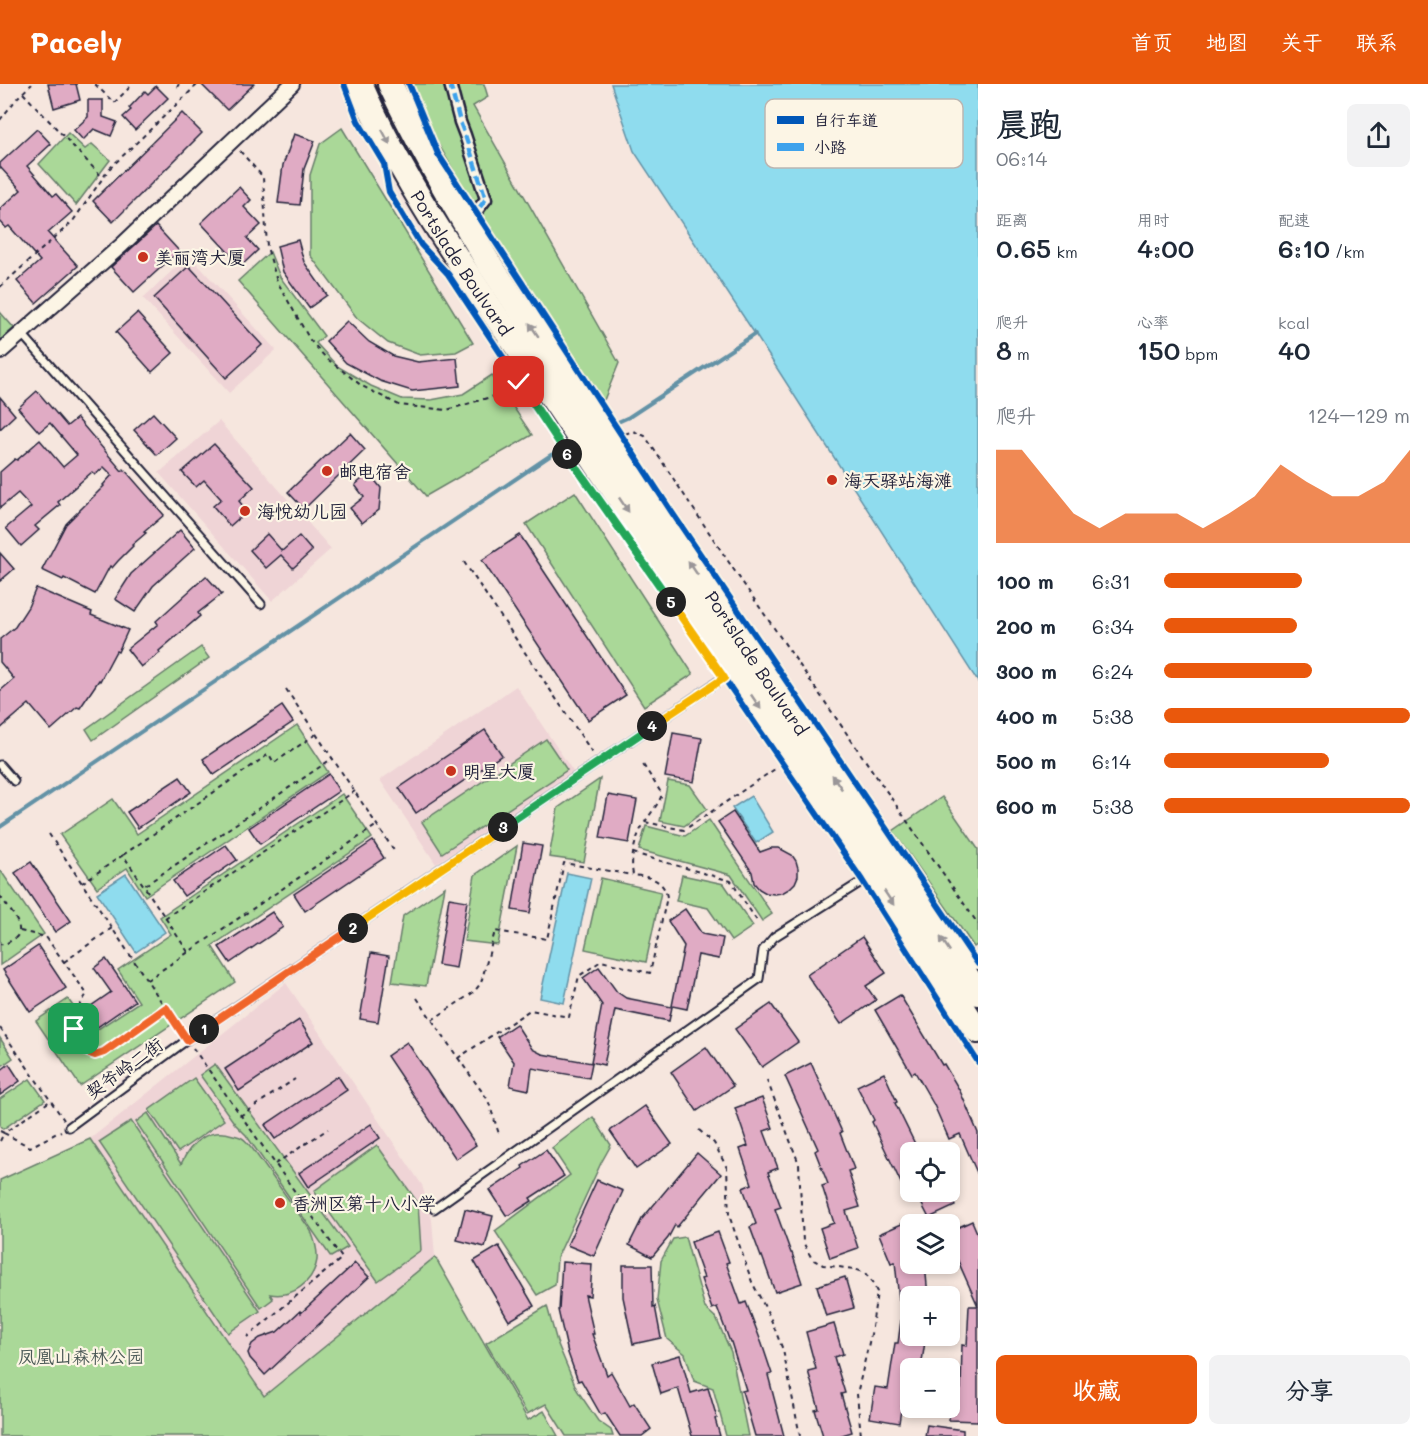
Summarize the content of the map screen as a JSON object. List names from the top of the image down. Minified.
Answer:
{"streets":{"highway":["Portslade Boulvard"],"lane":["契爷岭二街"]},"crossings":[["Portslade Boulvard","契爷岭二街"]],"parks":["凤凰山森林公园"],"places":["美丽湾大厦","邮电宿舍","海天驿站海滩","海悦幼儿园","明星大厦","香洲区第十八小学"],"legend":["自行车道","小路"],"page":{"header":"Pacely","nav":["首页","地图","关于","联系"],"heading":["晨跑","06:14"],"stats":[["距离","0.65 km"],["用时","4:00"],["配速","6:10 /km"],["爬升","8 m"],["心率","150 bpm"],["kcal","40"]],"chart":["爬升","124–129 m"],"pins":["6","5","4","3","2","1"],"list":[{"name":"100 m","note":"6:31"},{"name":"200 m","note":"6:34"},{"name":"300 m","note":"6:24"},{"name":"400 m","note":"5:38"},{"name":"500 m","note":"6:14"},{"name":"600 m","note":"5:38"}],"map_buttons":["+","−"],"buttons":["收藏","分享"]}}
